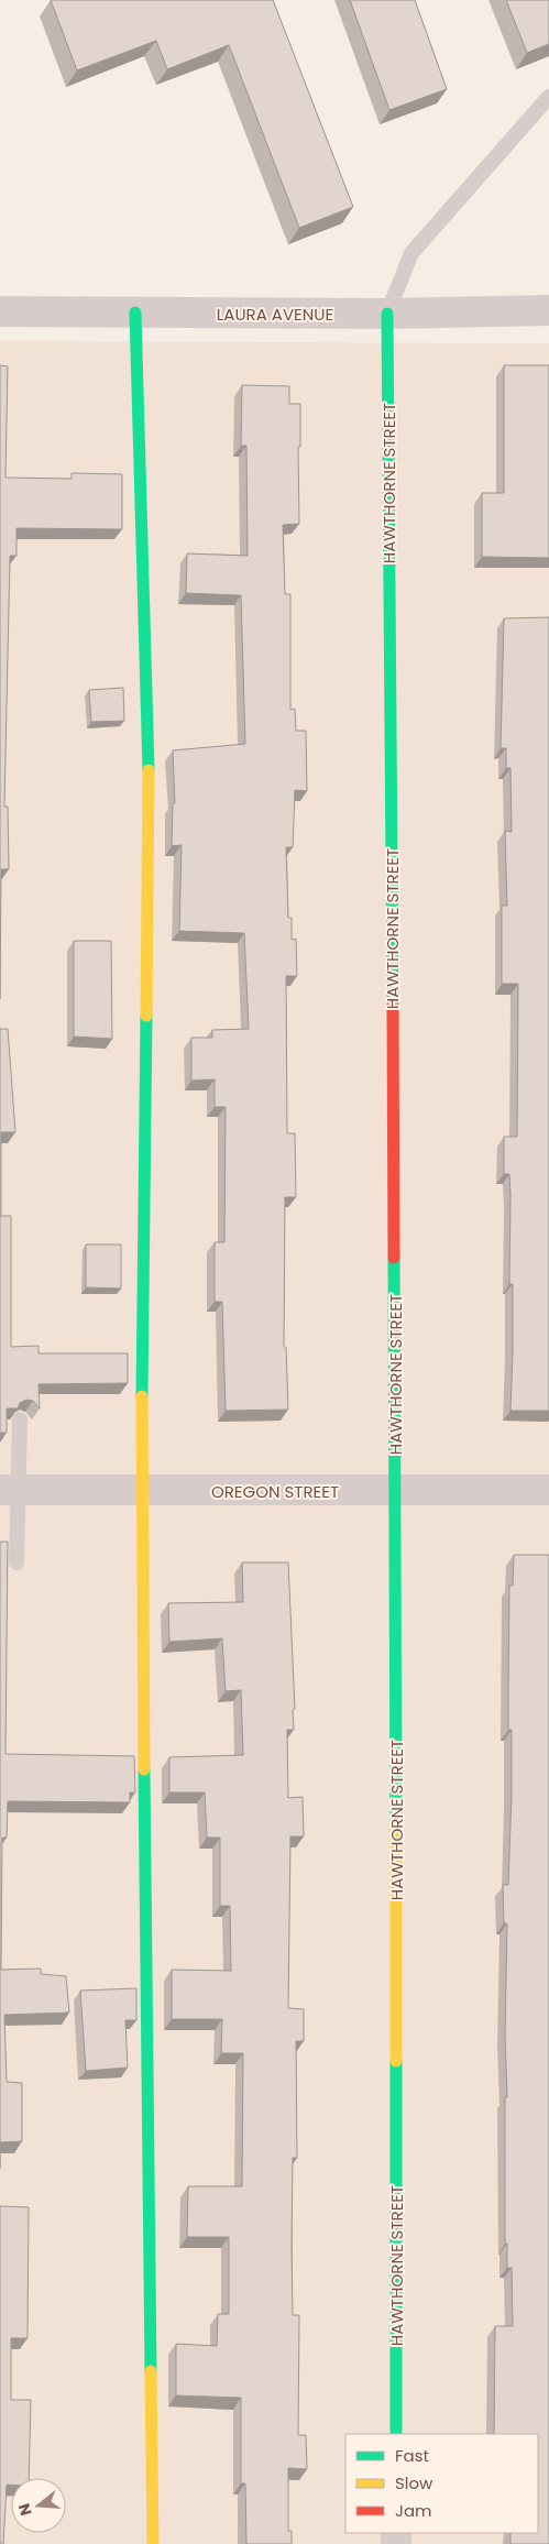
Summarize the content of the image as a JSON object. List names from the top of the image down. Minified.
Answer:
{"streets":{"street":["LAURA AVENUE","HAWTHORNE STREET","OREGON STREET"]},"crossings":[["LAURA AVENUE","HAWTHORNE STREET"],["HAWTHORNE STREET","OREGON STREET"]],"legend":["Fast","Slow","Jam"],"north":"left"}
